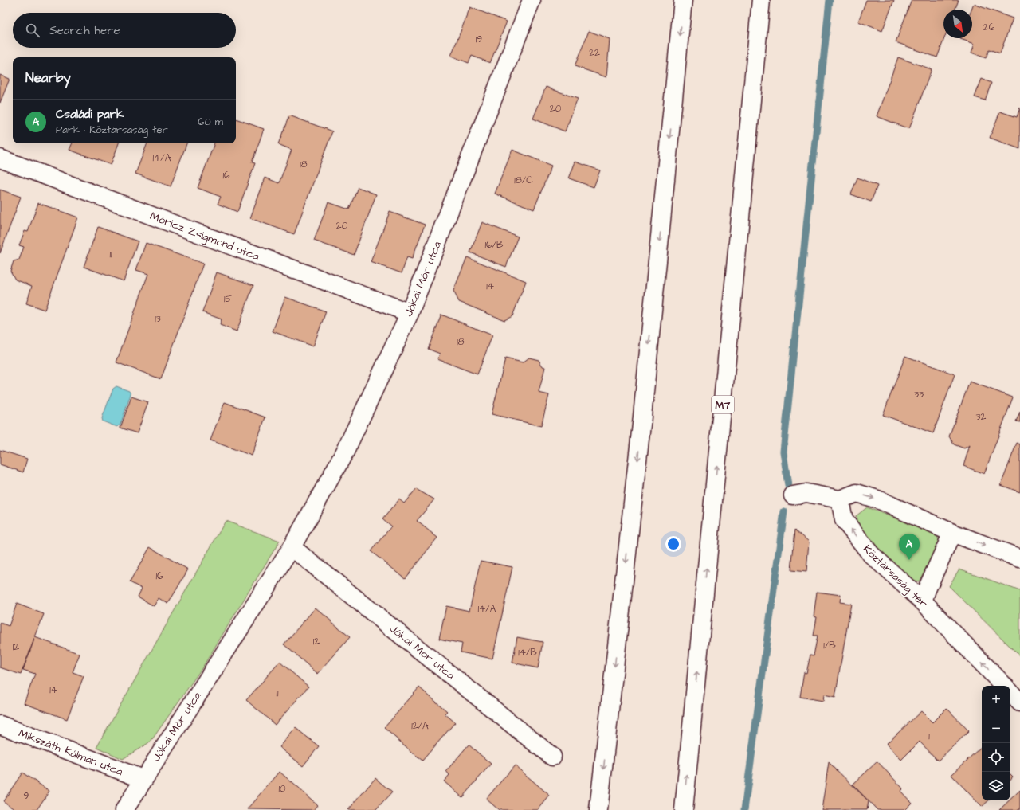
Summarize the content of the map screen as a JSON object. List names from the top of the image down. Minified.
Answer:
{"streets":{"main road":["Móricz Zsigmond utca","Jókai Mór utca","M7","Köztársaság tér","Mikszáth Kálmán utca"]},"crossings":[["Móricz Zsigmond utca","Jókai Mór utca"],["Jókai Mór utca","Mikszáth Kálmán utca"]],"one_way":["Köztársaság tér"],"house_numbers":["26","19","22","20","14/A","18","16","18/C","20","16/B","11","14","15","13","18","33","32","16","14/A","12","1/B","12","14/B","14","11","12/A","1","10","9"],"north":"bottom right","page":{"search":"Search here","heading":"Nearby","list":[{"mark":"A","name":"Családi park","note":"Park · Köztársaság tér","value":"60 m"}],"pins":"A","map_buttons":["+","−"]}}
